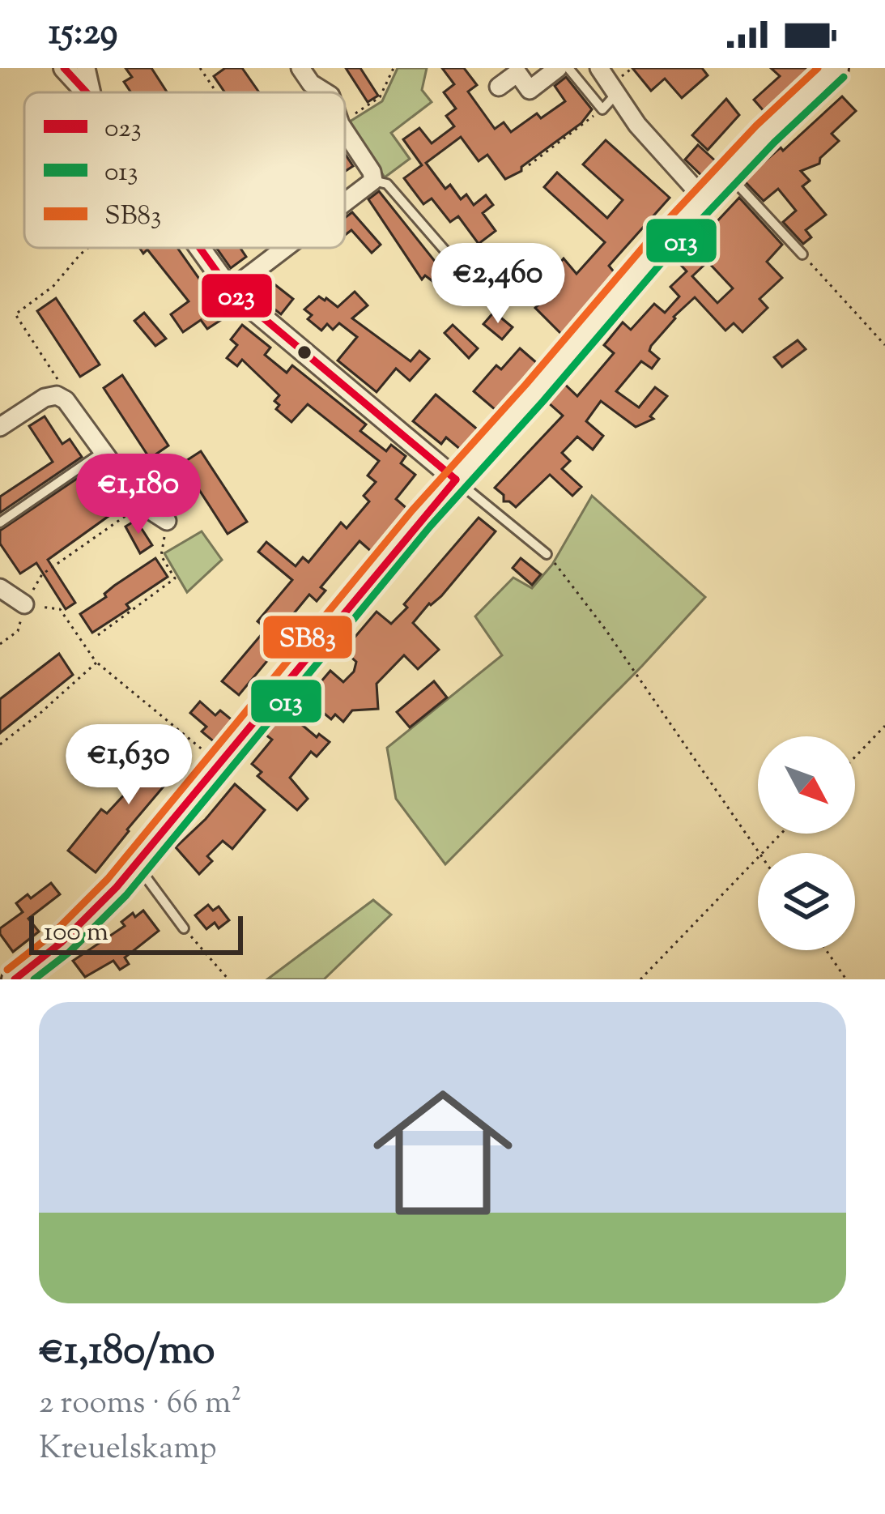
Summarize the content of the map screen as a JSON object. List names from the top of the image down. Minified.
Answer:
{"lines":["transit line 023","transit line SB83","transit line 013"],"legend":["023","013","SB83"],"scale_bar":"100 m","north":"bottom right","page":{"status":"15:29","price":["€2,460","€1,180","€1,630"],"scale":"100 m","list":[{"name":"€1,180/mo","note":"2 rooms · 66 m² · Kreuelskamp"}]}}
